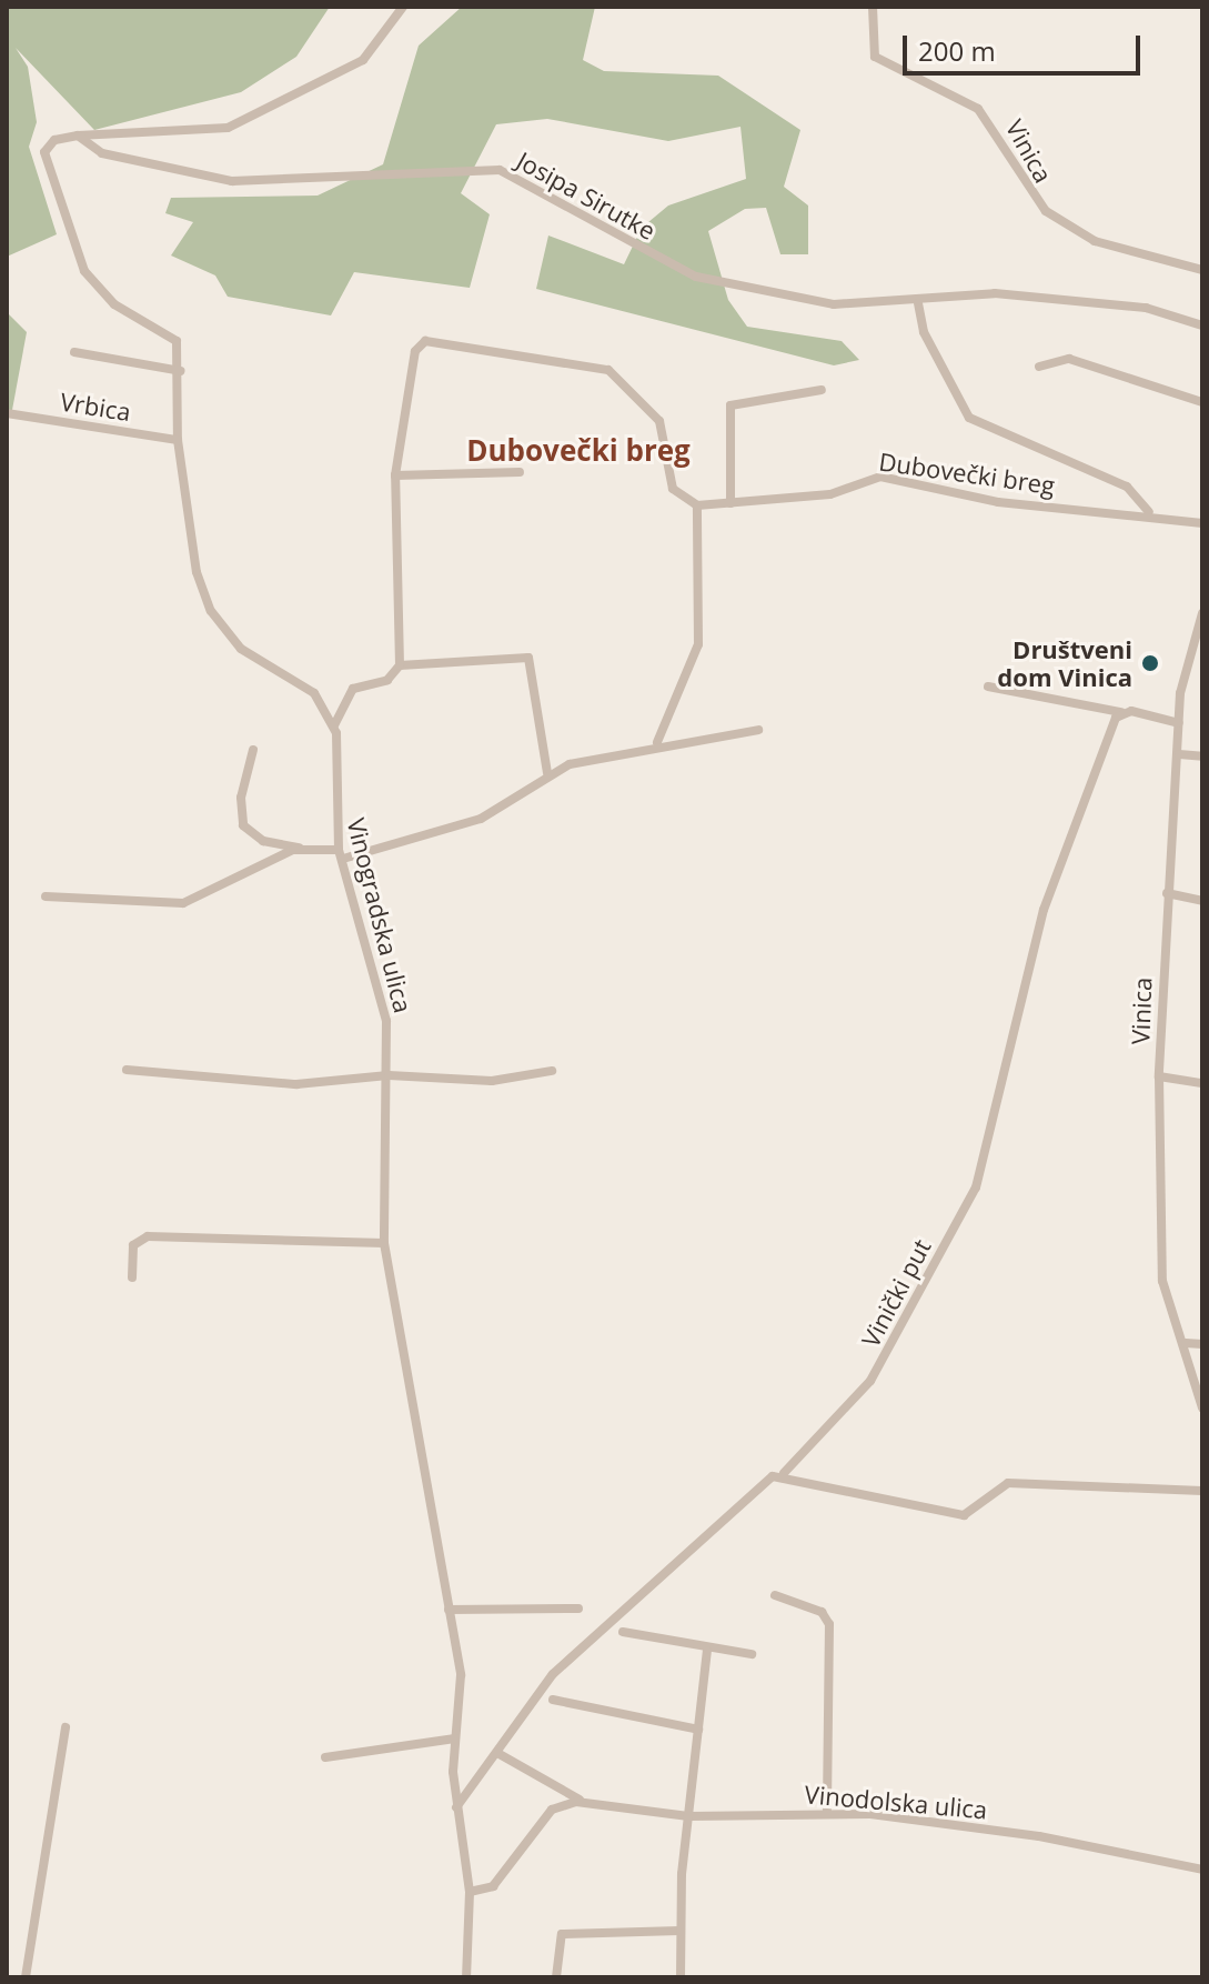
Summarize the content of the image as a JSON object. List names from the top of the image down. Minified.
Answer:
{"streets":{"street":["Vinica","Josipa Sirutke","Vrbica","Dubovečki breg","Vinogradska ulica","Vinički put","Vinodolska ulica"]},"crossings":[["Josipa Sirutke","Dubovečki breg"],["Vinogradska ulica","Vinički put"],["Vinički put","Vinodolska ulica"]],"districts":["Dubovečki breg"],"places":["Društveni dom Vinica"],"scale_bar":"200 m"}
